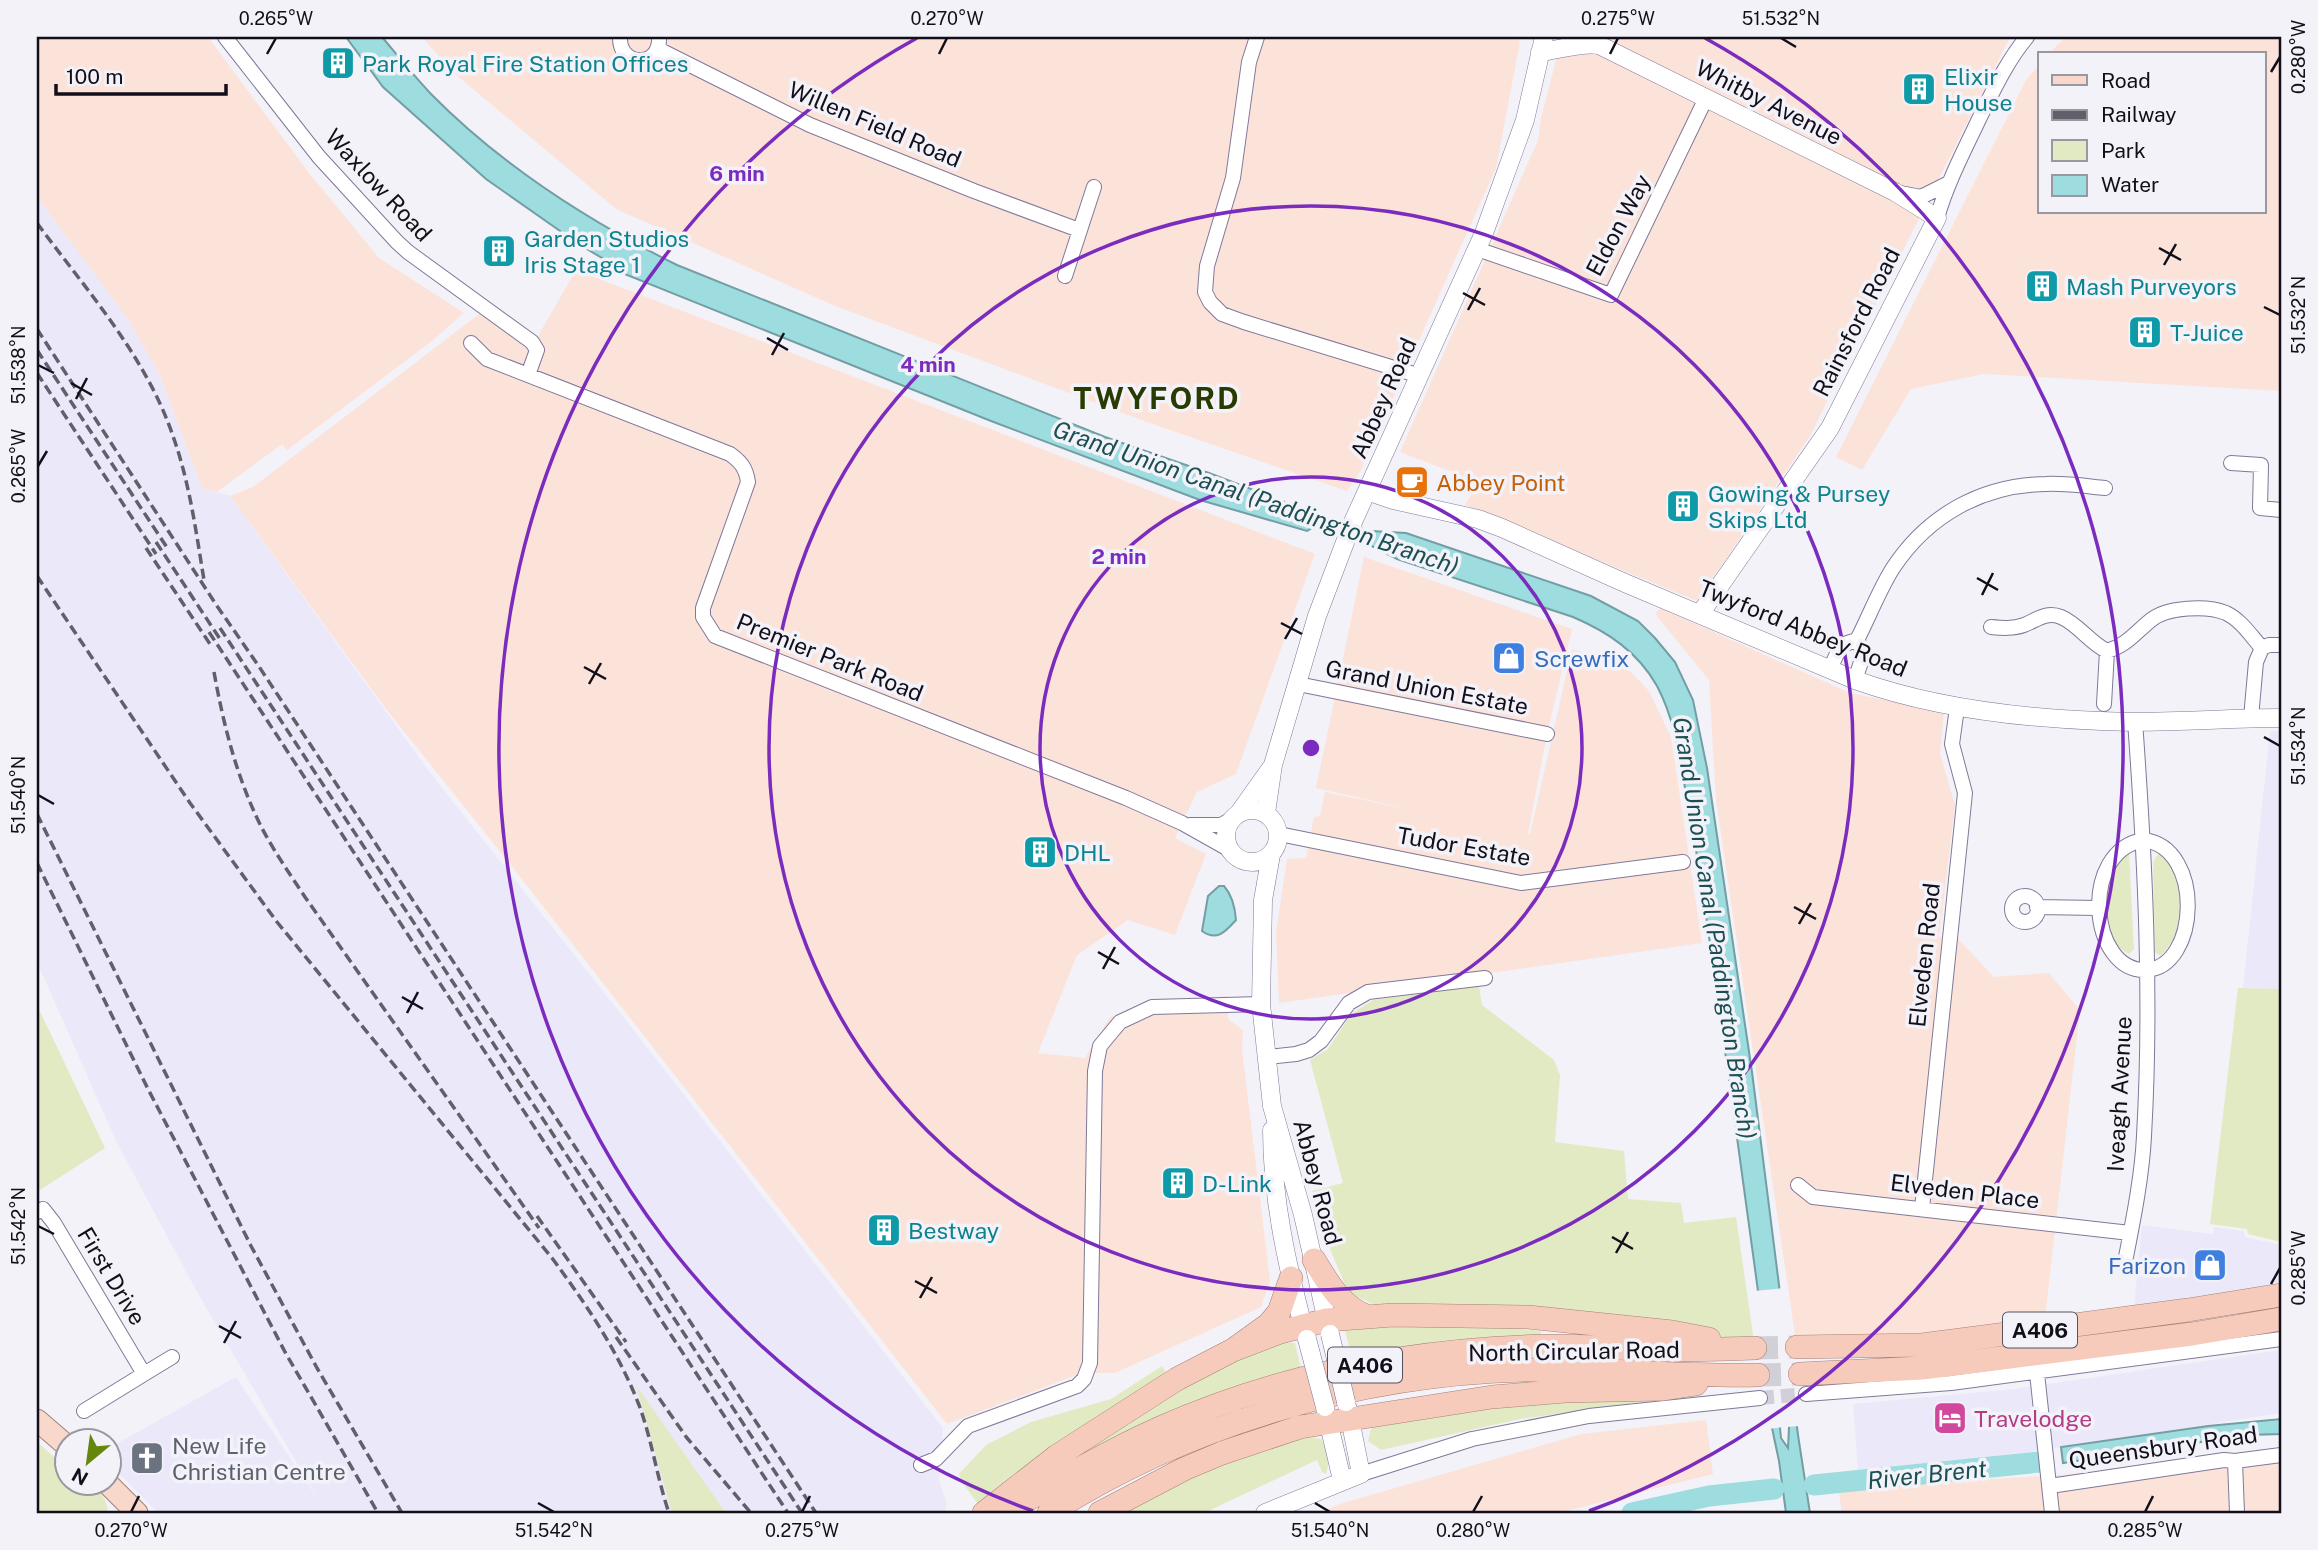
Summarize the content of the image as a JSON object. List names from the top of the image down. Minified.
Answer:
{"streets":{"highway":["A406","North Circular Road"],"street":["Whitby Avenue","Willen Field Road","Waxlow Road","Eldon Way","Rainsford Road","Abbey Road","Twyford Abbey Road","Premier Park Road","Grand Union Estate","Tudor Estate","Elveden Road","Iveagh Avenue","Elveden Place","First Drive","Queensbury Road"]},"crossings":[["Whitby Avenue","Eldon Way"],["Whitby Avenue","Rainsford Road"],["Whitby Avenue","Abbey Road"],["Waxlow Road","Premier Park Road"],["Eldon Way","Abbey Road"],["Rainsford Road","Twyford Abbey Road"],["Abbey Road","Twyford Abbey Road"],["Abbey Road","Premier Park Road"],["Abbey Road","Grand Union Estate"],["Abbey Road","Tudor Estate"],["Abbey Road","North Circular Road"],["Twyford Abbey Road","Elveden Road"],["Twyford Abbey Road","Iveagh Avenue"],["Premier Park Road","Tudor Estate"],["Elveden Road","Elveden Place"],["Iveagh Avenue","Elveden Place"]],"districts":["TWYFORD"],"water":["Grand Union Canal (Paddington Branch)","River Brent"],"places":{"building":["Park Royal Fire Station Offices","Elixir House","Garden Studios Iris Stage 1","Mash Purveyors","T-Juice","Gowing & Pursey Skips Ltd","DHL","D-Link","Bestway"],"cafe":["Abbey Point"],"shop":["Screwfix","Farizon"],"hotel":["Travelodge"],"church":["New Life Christian Centre"]},"legend":["Road","Railway","Park","Water"],"scale_bar":"100 m","north":"bottom left","coordinates":["0.265°W","0.270°W","0.275°W","51.532°N","0.280°W","51.538°N","51.534°N","51.540°N","51.542°N","0.285°W"],"rings":["6 min","4 min","2 min"]}
